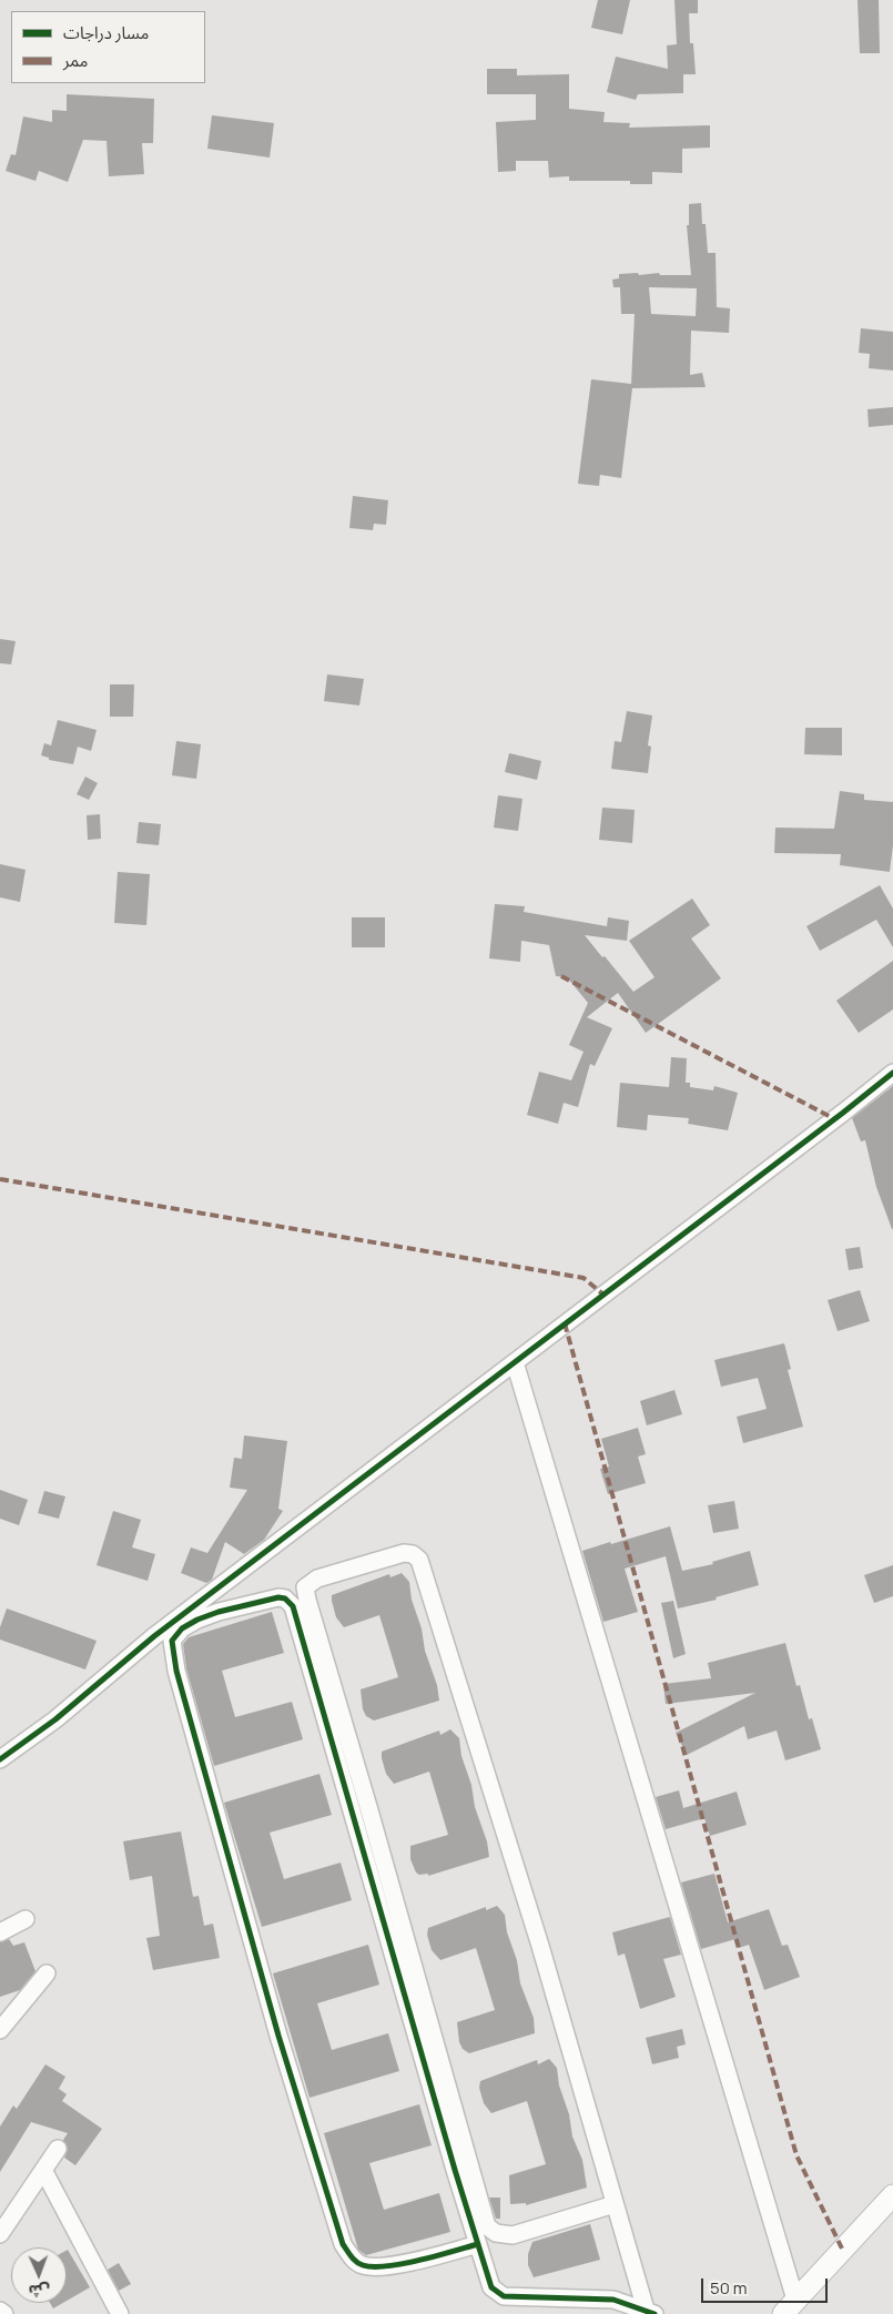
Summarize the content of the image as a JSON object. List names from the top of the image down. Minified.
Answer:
{"legend":["مسار دراجات","ممر"],"scale_bar":"50 m","north":"bottom"}
